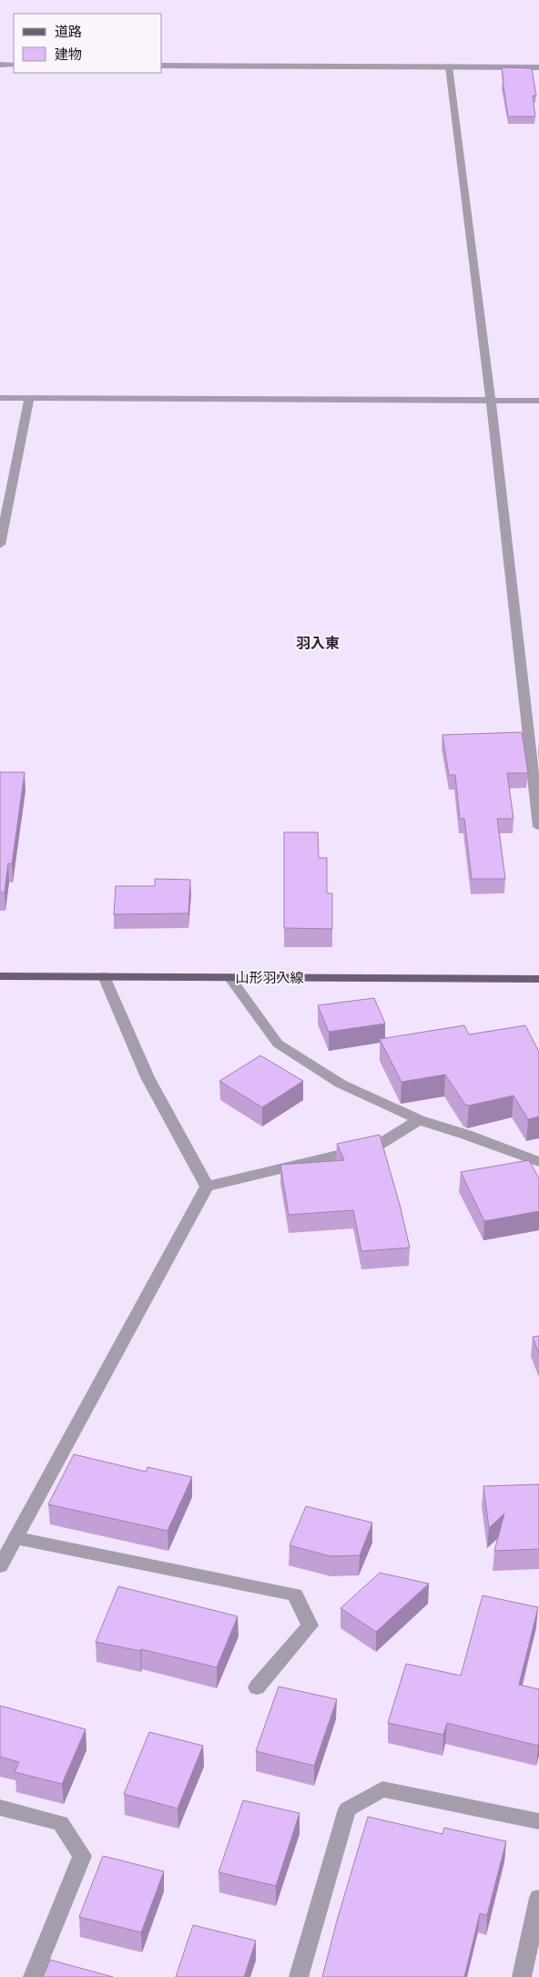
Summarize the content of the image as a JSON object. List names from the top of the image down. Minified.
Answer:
{"streets":{"main road":["山形羽入線"]},"districts":["羽入東"],"legend":["道路","建物"]}
